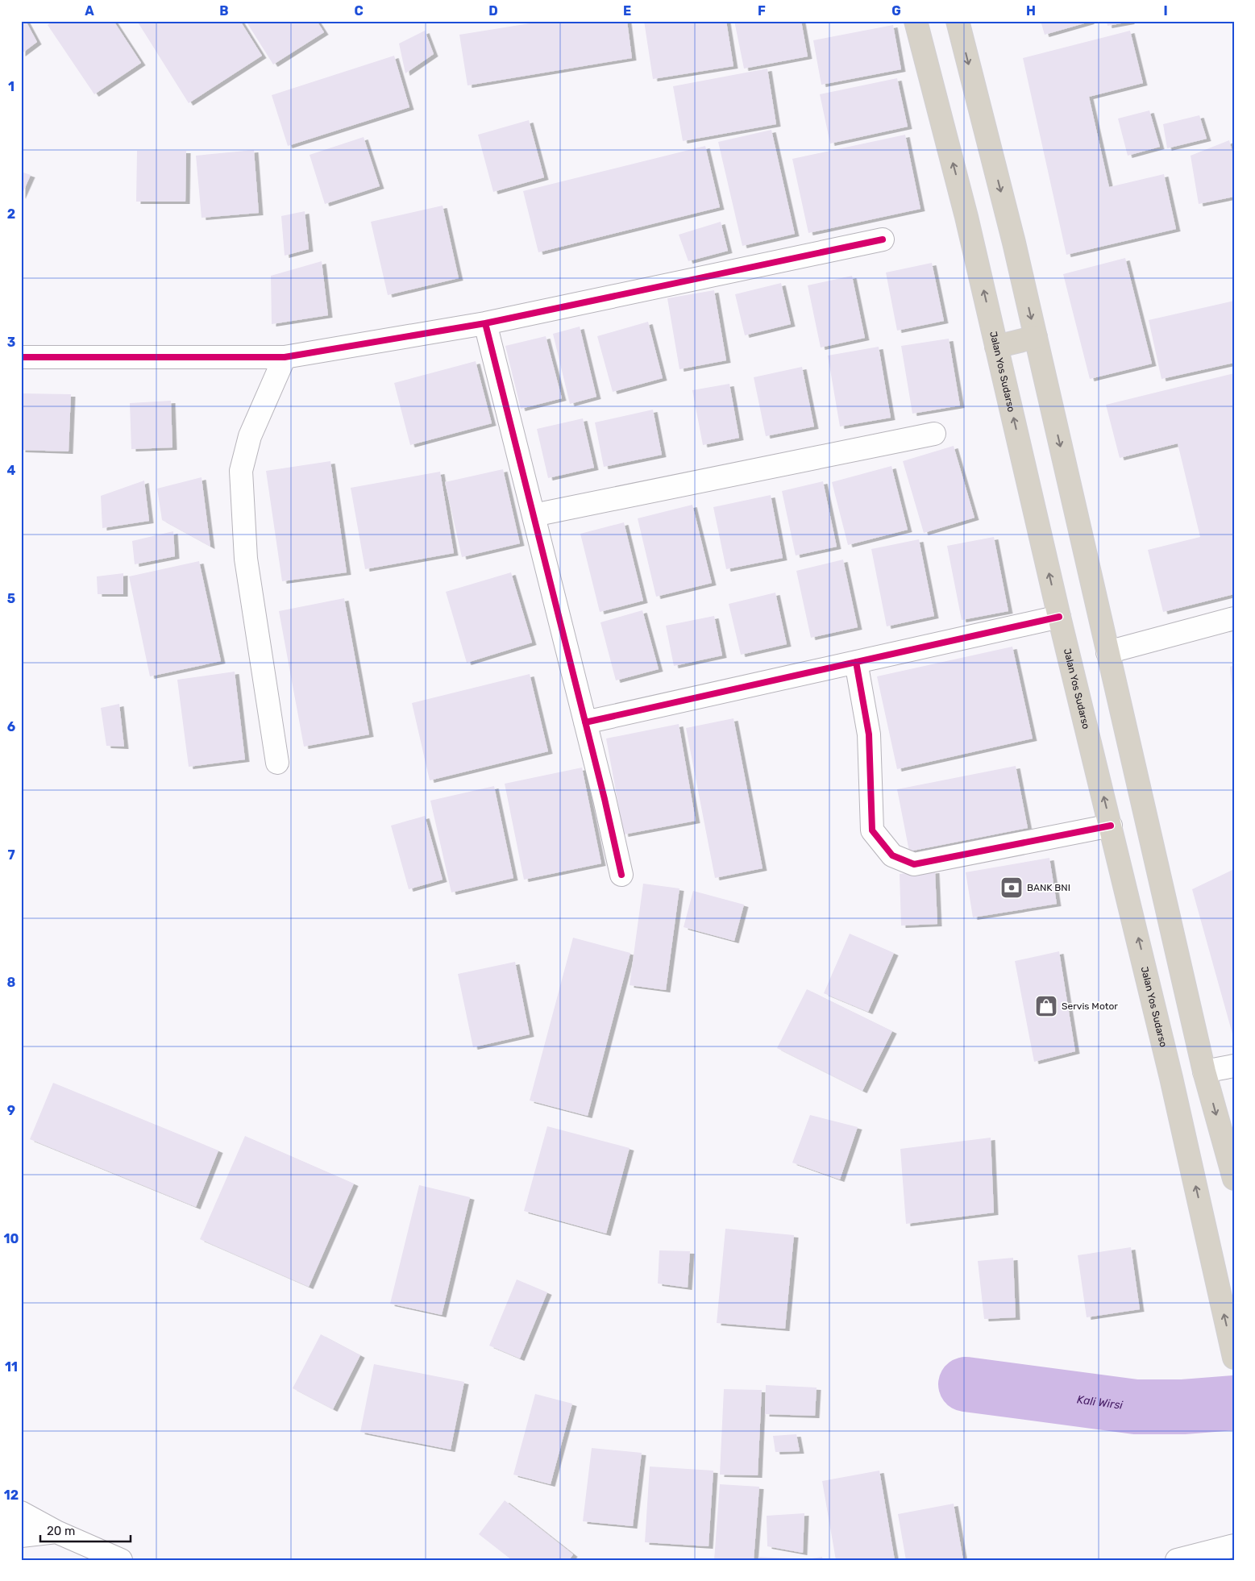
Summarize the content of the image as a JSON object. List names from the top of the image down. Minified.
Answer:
{"streets":{"highway":["Jalan Yos Sudarso"]},"water":["Kali Wirsi"],"places":{"bank":["BANK BNI"],"shop":["Servis Motor"]},"scale_bar":"20 m","grid":{"columns":["A","B","C","D","E","F","G","H","I"],"rows":["1","2","3","4","5","6","7","8","9","10","11","12"]}}
